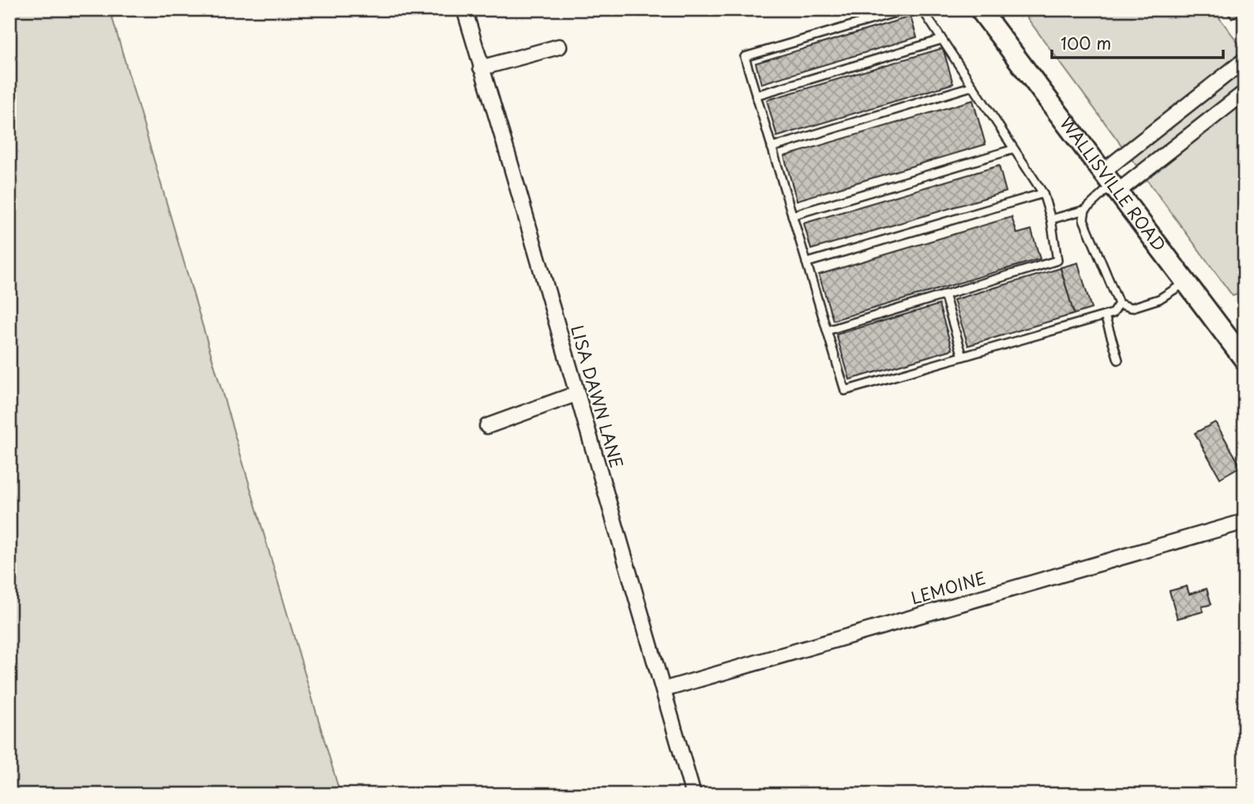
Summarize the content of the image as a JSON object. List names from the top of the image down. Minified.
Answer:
{"streets":{"main road":["WALLISVILLE ROAD"],"street":["LISA DAWN LANE","LEMOINE"]},"crossings":[["LISA DAWN LANE","LEMOINE"]],"scale_bar":"100 m"}
